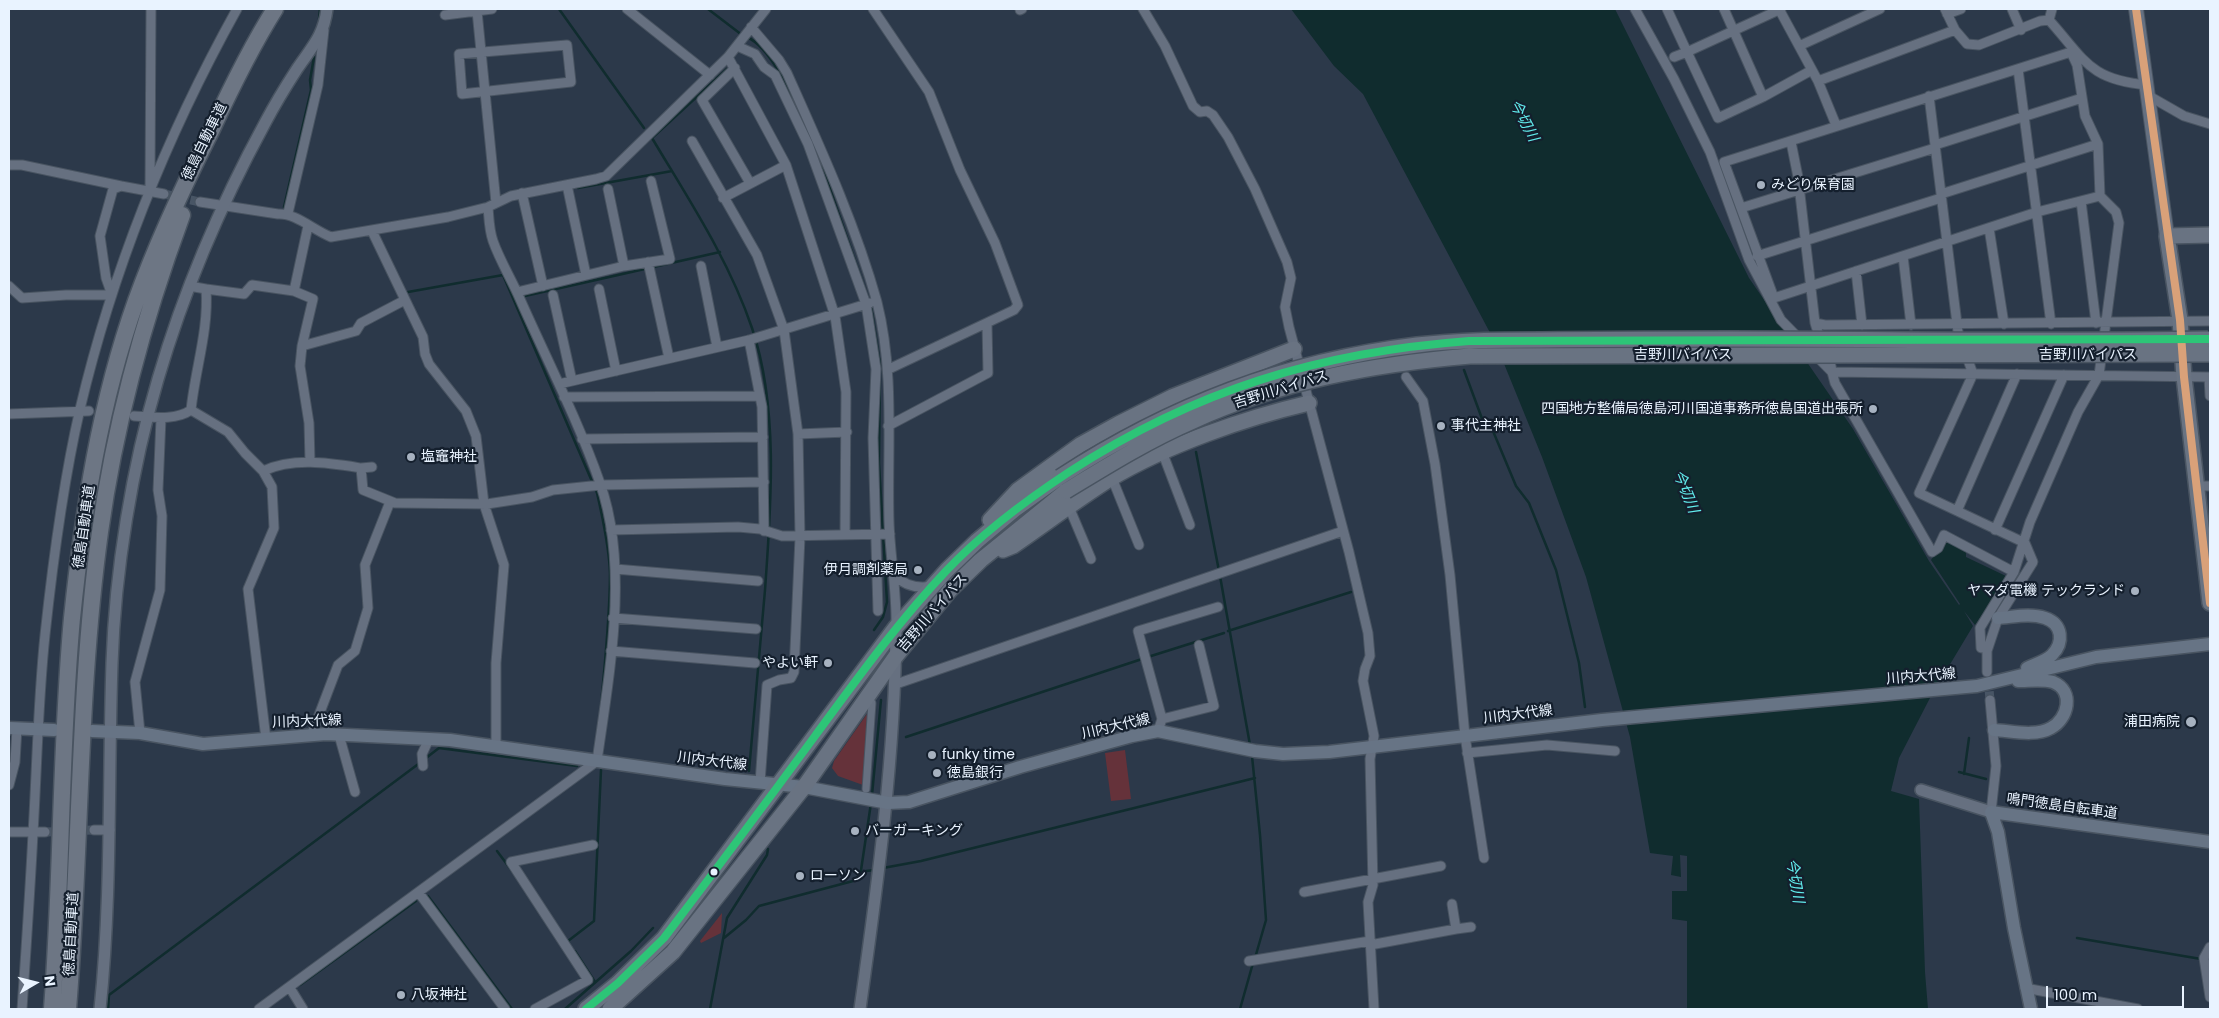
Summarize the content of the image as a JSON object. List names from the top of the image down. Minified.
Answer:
{"streets":{"highway":["徳島自動車道","吉野川バイパス"],"main road":["川内大代線","鳴門徳島自転車道"]},"crossings":[["吉野川バイパス","川内大代線"]],"water":["今切川"],"places":["みどり保育園","四国地方整備局徳島河川国道事務所徳島国道出張所","事代主神社","塩竈神社","伊月調剤薬局","ヤマダ電機 テックランド","やよい軒","浦田病院","funky time","徳島銀行","バーガーキング","ローソン","八坂神社"],"scale_bar":"100 m","north":"right"}
